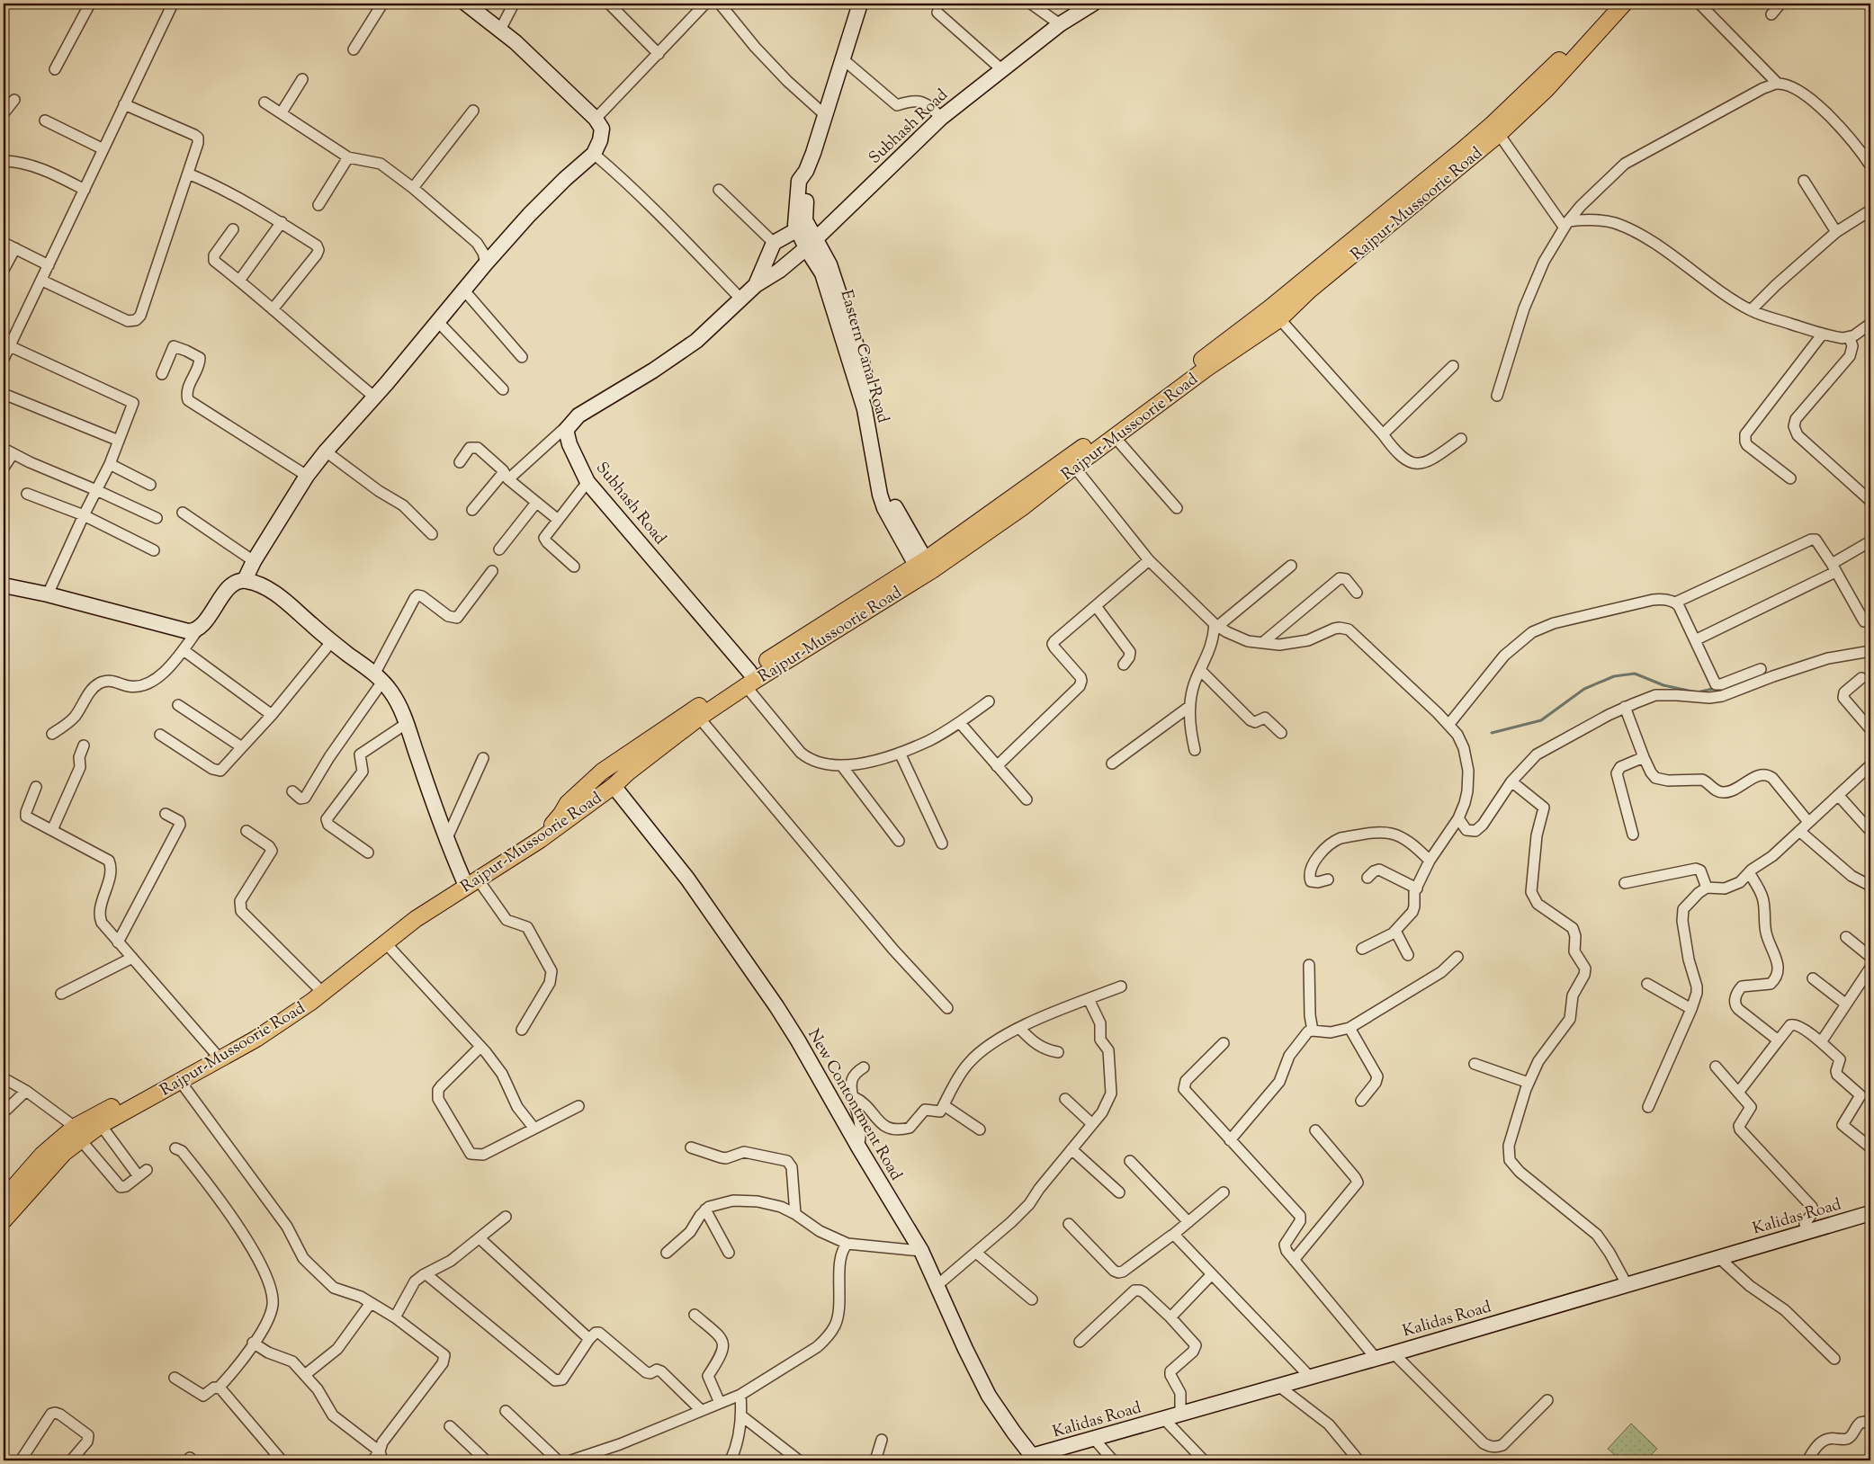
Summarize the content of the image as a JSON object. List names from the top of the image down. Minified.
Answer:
{"streets":{"main road":["Rajpur-Mussoorie Road"],"street":["Subhash Road","Eastern Canal Road","New Contontment Road","Kalidas Road"]},"crossings":[["Subhash Road","Rajpur-Mussoorie Road"],["Subhash Road","Eastern Canal Road"],["Rajpur-Mussoorie Road","Eastern Canal Road"],["Rajpur-Mussoorie Road","New Contontment Road"],["New Contontment Road","Kalidas Road"]]}
